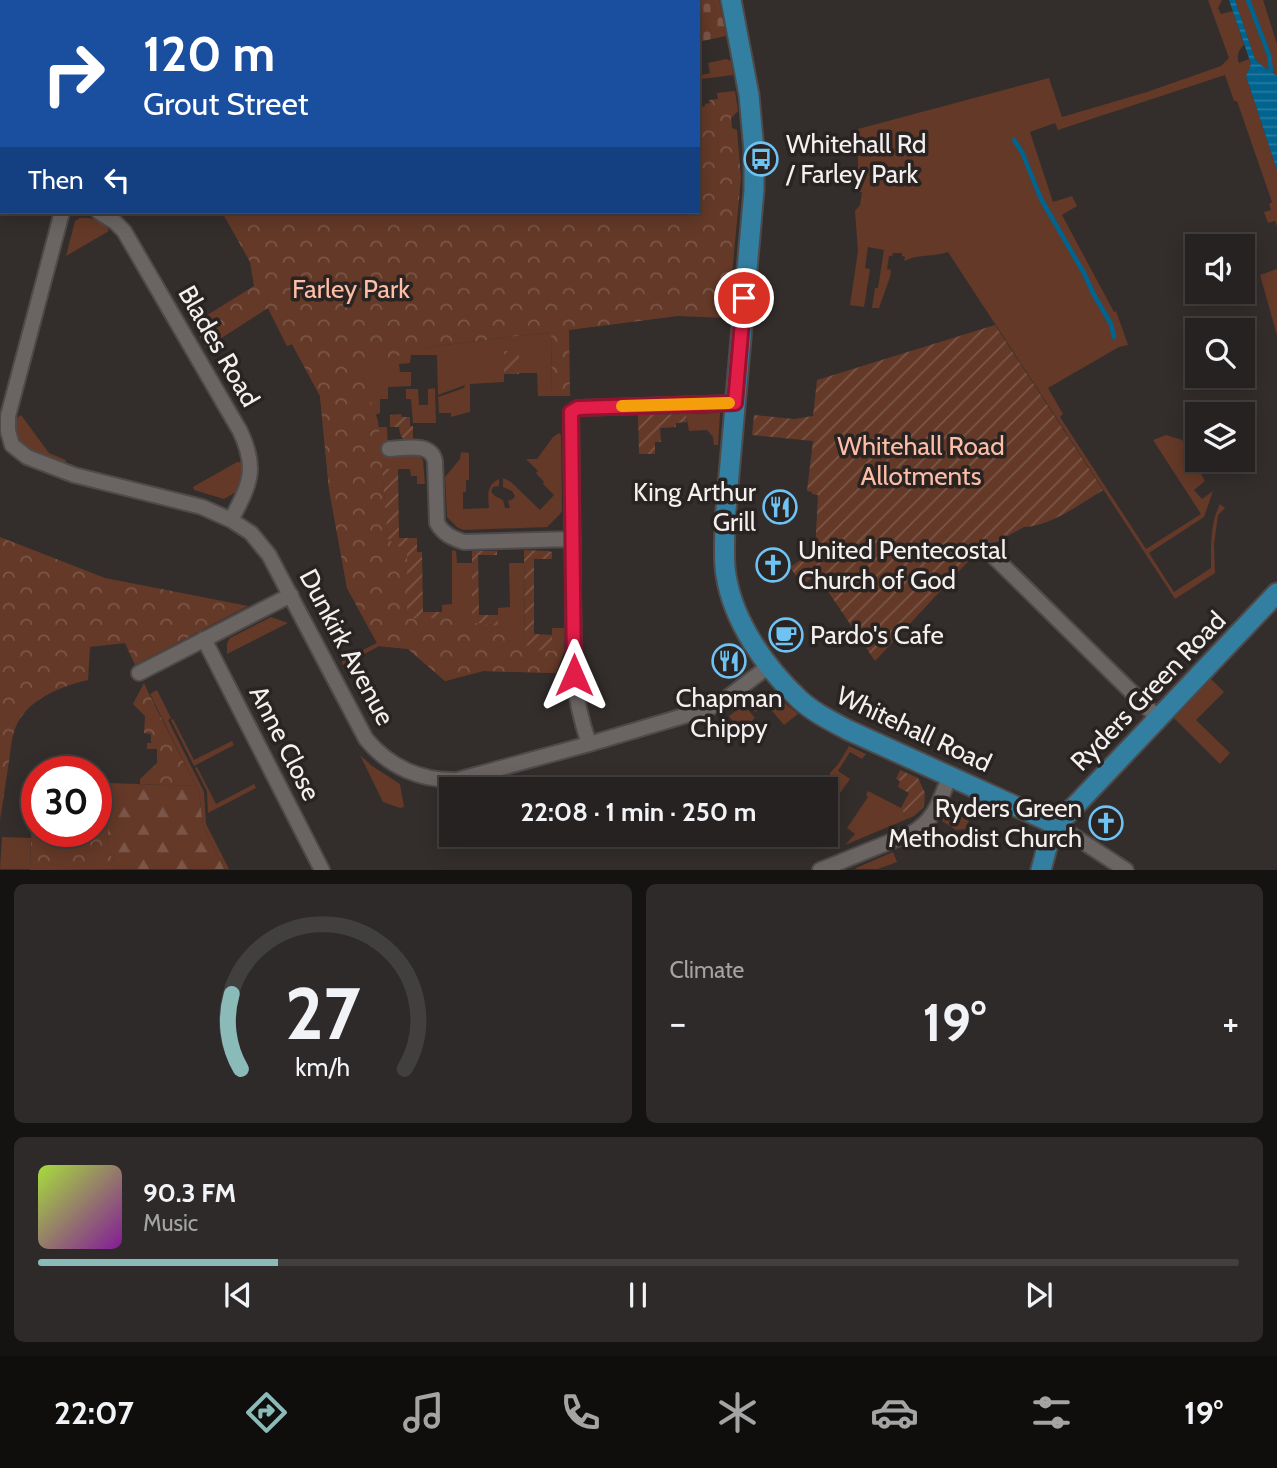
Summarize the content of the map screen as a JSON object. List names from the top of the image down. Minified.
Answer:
{"streets":{"main road":["Ryders Green Road","Whitehall Road"],"street":["Blades Road","Dunkirk Avenue","Anne Close"]},"crossings":[["Blades Road","Dunkirk Avenue"],["Dunkirk Avenue","Whitehall Road"],["Ryders Green Road","Whitehall Road"]],"parks":["Farley Park","Whitehall Road Allotments"],"places":{"bus stop":["Whitehall Rd / Farley Park"],"restaurant":["King Arthur Grill","Chapman Chippy"],"church":["United Pentecostal Church of God","Ryders Green Methodist Church"],"cafe":["Pardo's Cafe"]},"page":{"turn":["120 m","Grout Street"],"then":"Then","limit":"30","trip":"22:08 · 1 min · 250 m","tile":"Climate","heat":["−","19°","+"],"song":["90.3 FM","Music"],"tabs":["22:07","19°"],"gauge":["27","km/h"]}}
